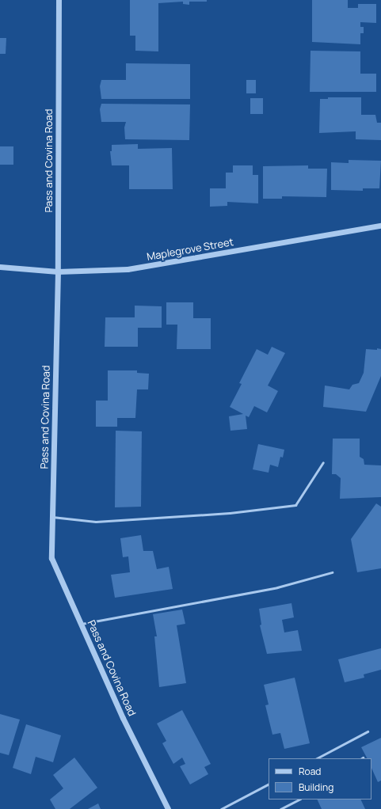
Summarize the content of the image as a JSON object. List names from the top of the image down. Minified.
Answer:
{"streets":{"street":["Pass and Covina Road","Maplegrove Street"]},"crossings":[["Pass and Covina Road","Maplegrove Street"]],"legend":["Road","Building"]}
